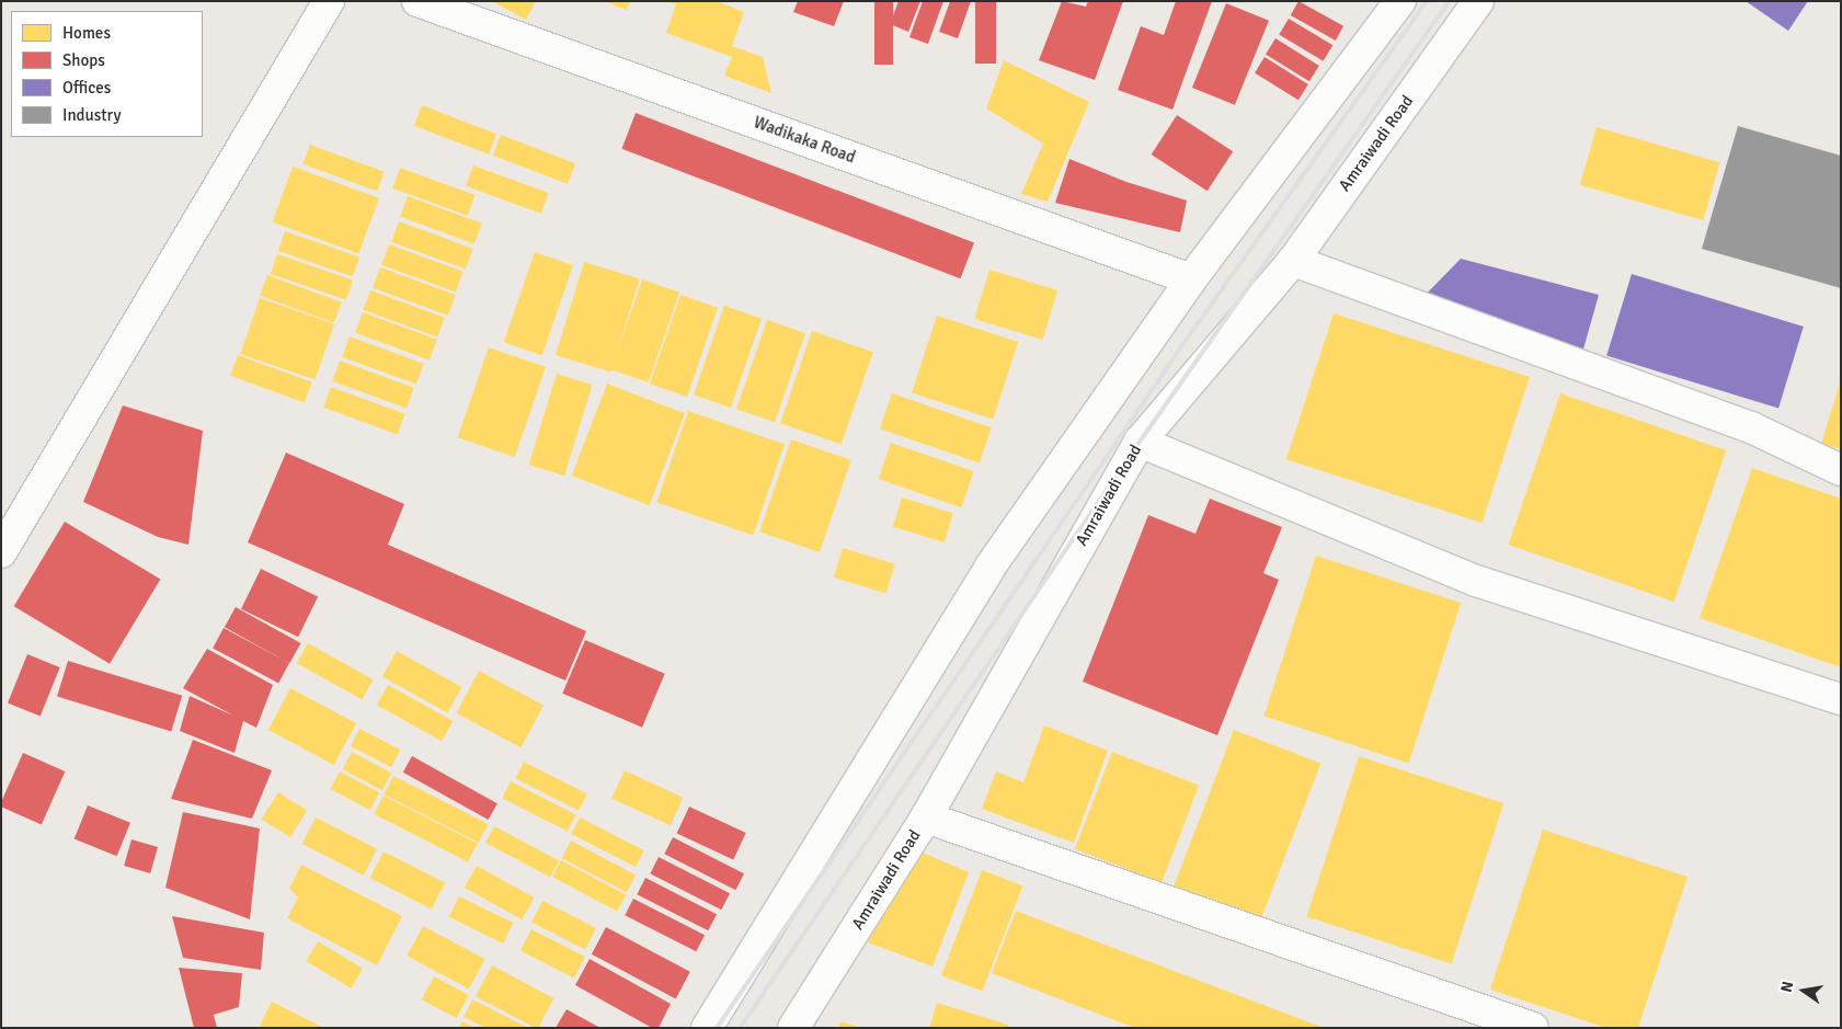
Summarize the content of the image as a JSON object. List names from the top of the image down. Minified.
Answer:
{"streets":{"street":["Wadikaka Road","Amraiwadi Road"]},"legend":["Homes","Shops","Offices","Industry"],"north":"left"}
